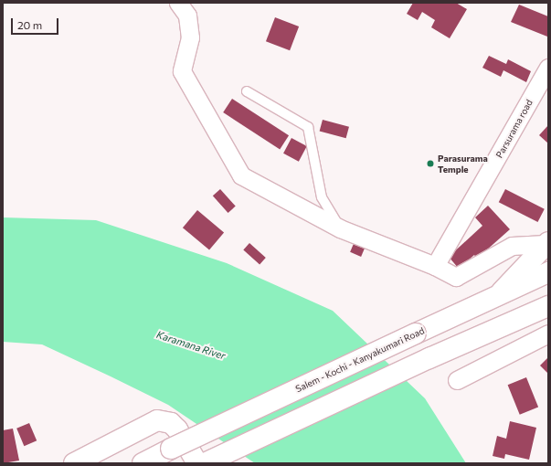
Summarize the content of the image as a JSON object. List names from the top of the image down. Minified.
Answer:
{"streets":{"main road":["Salem - Kochi - Kanyakumari Road"],"street":["Parsurama road"]},"water":["Karamana River"],"places":["Parasurama Temple"],"scale_bar":"20 m"}
